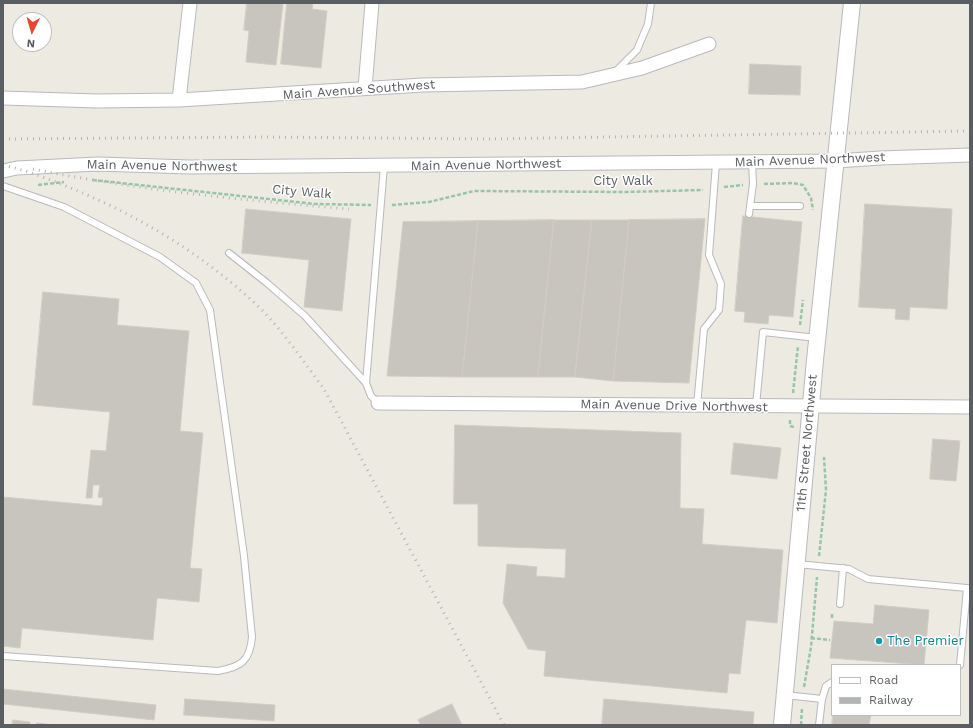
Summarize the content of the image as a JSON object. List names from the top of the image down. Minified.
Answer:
{"streets":{"street":["Main Avenue Southwest","Main Avenue Northwest","Main Avenue Drive Northwest","11th Street Northwest"],"path":["City Walk"]},"crossings":[["Main Avenue Northwest","11th Street Northwest"],["Main Avenue Drive Northwest","11th Street Northwest"]],"places":["The Premier"],"legend":["Road","Railway"],"north":"bottom"}
